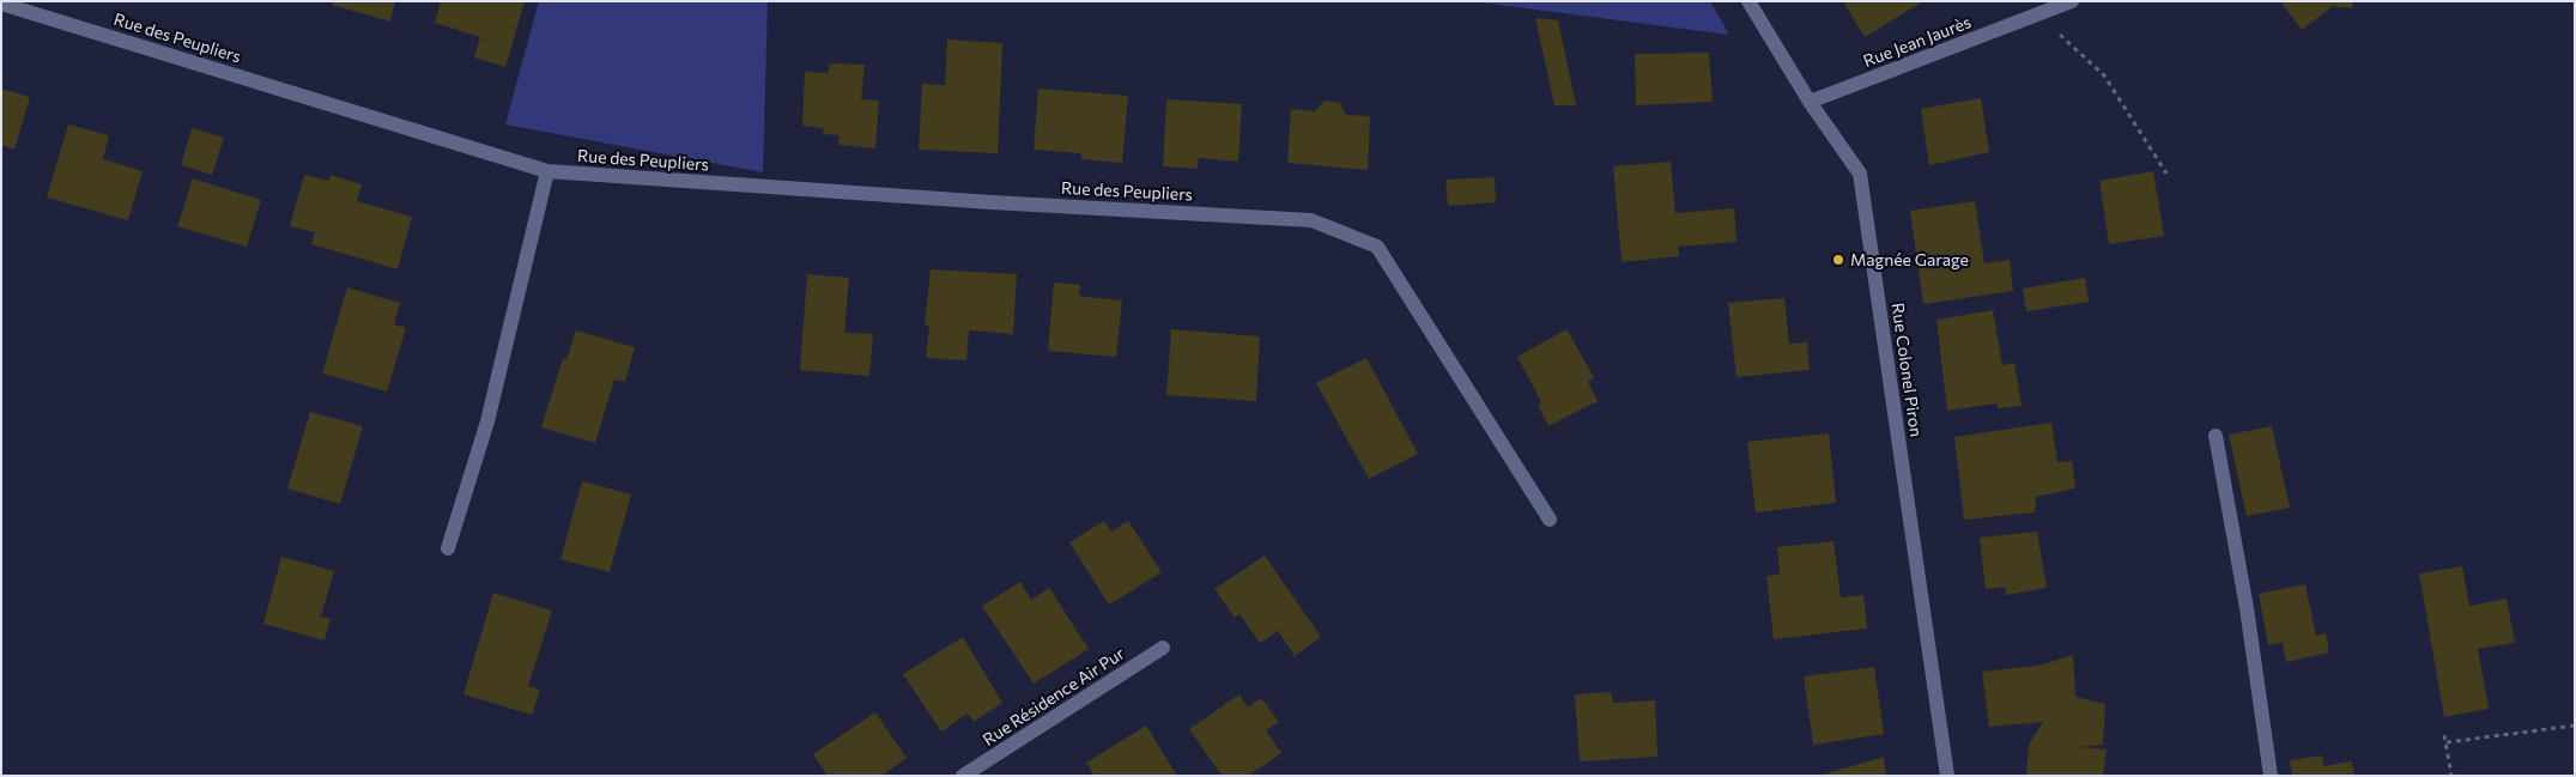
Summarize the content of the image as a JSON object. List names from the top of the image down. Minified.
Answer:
{"streets":{"street":["Rue des Peupliers","Rue Jean Jaurès","Rue Colonel Piron","Rue Résidence Air Pur"]},"crossings":[["Rue Jean Jaurès","Rue Colonel Piron"]],"places":["Magnée Garage"]}
